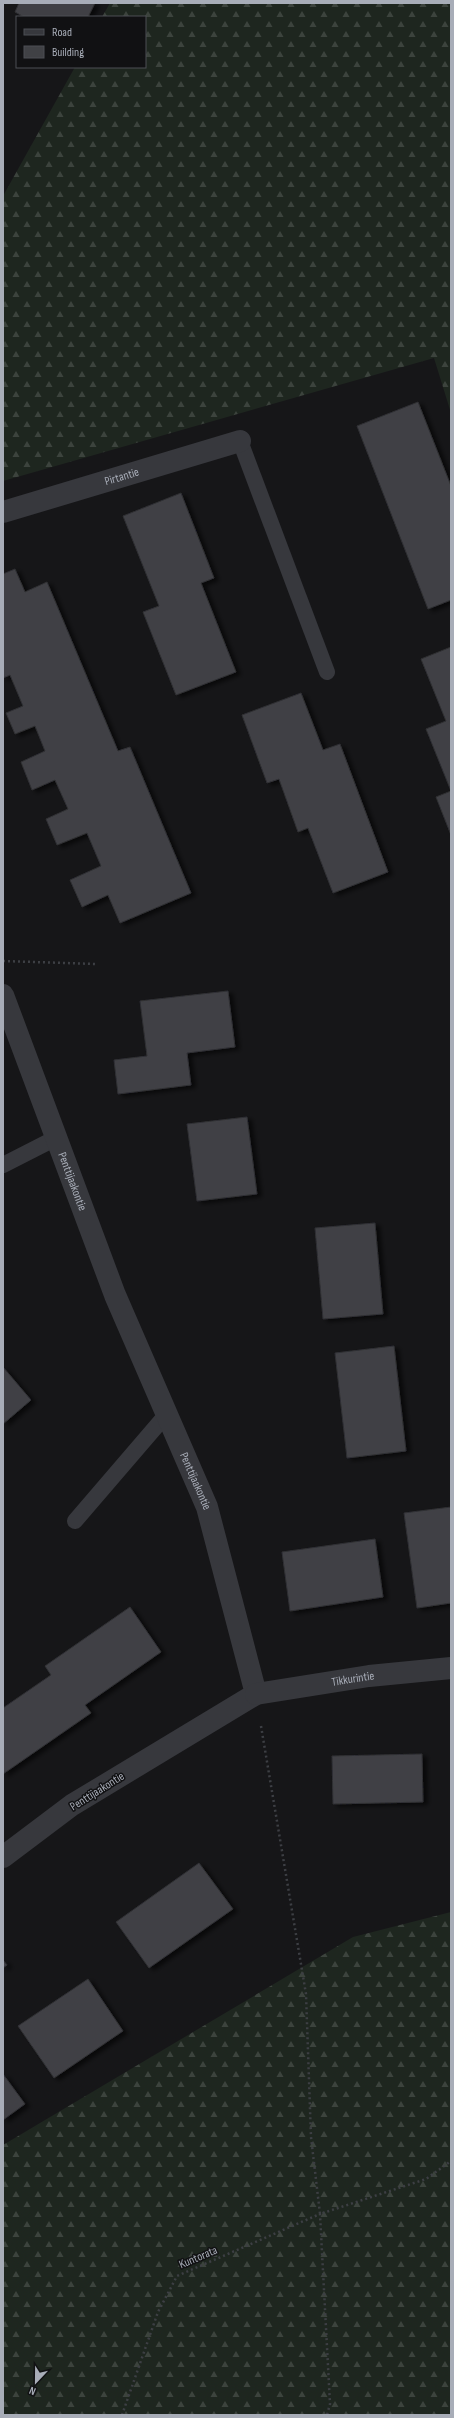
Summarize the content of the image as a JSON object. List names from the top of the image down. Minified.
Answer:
{"streets":{"street":["Pirtantie","Penttijaakontie","Tikkurintie"],"path":["Kuntorata"]},"crossings":[["Penttijaakontie","Tikkurintie"]],"legend":["Road","Building"],"north":"bottom"}
